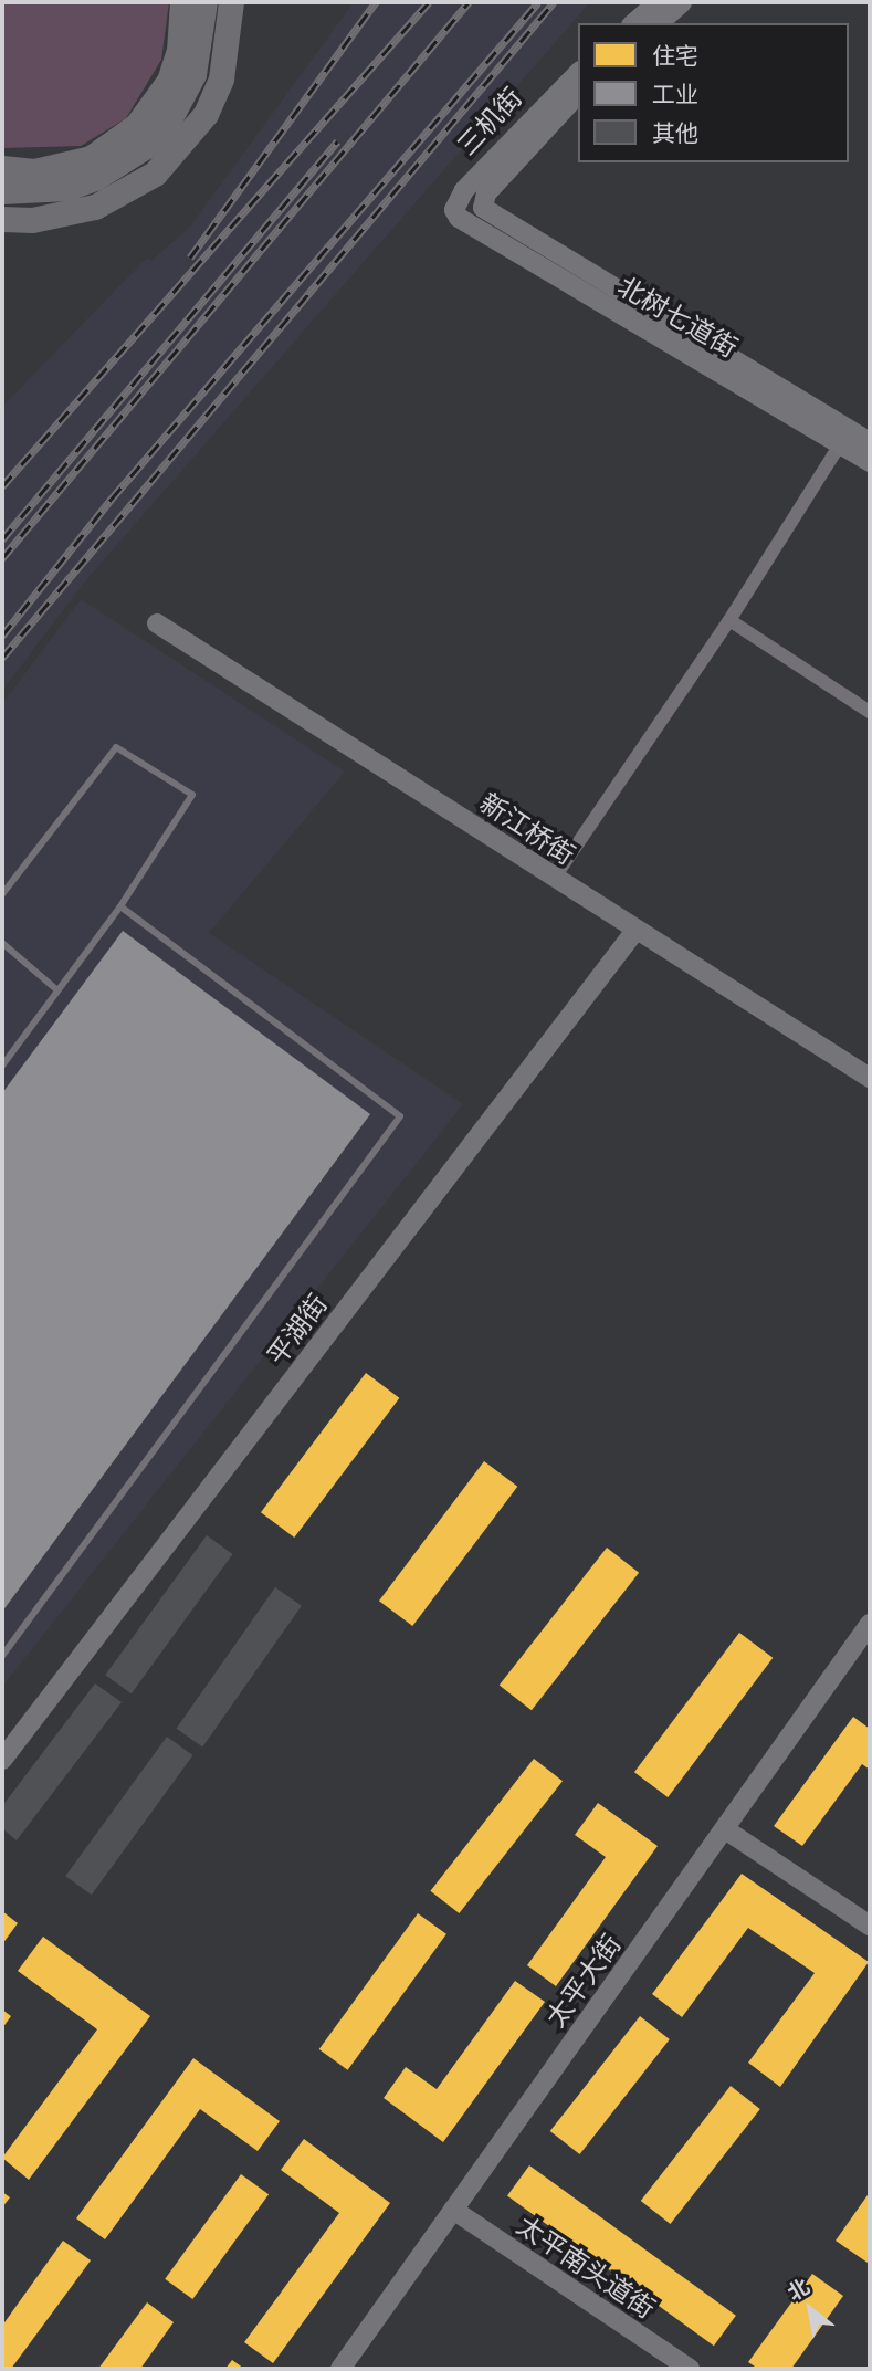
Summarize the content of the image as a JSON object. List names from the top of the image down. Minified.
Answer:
{"streets":{"street":["三机街","北树七道街","新江桥街","平湖街","太平大街","太平南头道街"]},"crossings":[["三机街","北树七道街"],["新江桥街","平湖街"],["太平大街","太平南头道街"]],"legend":["住宅","工业","其他"],"north":"top left"}
